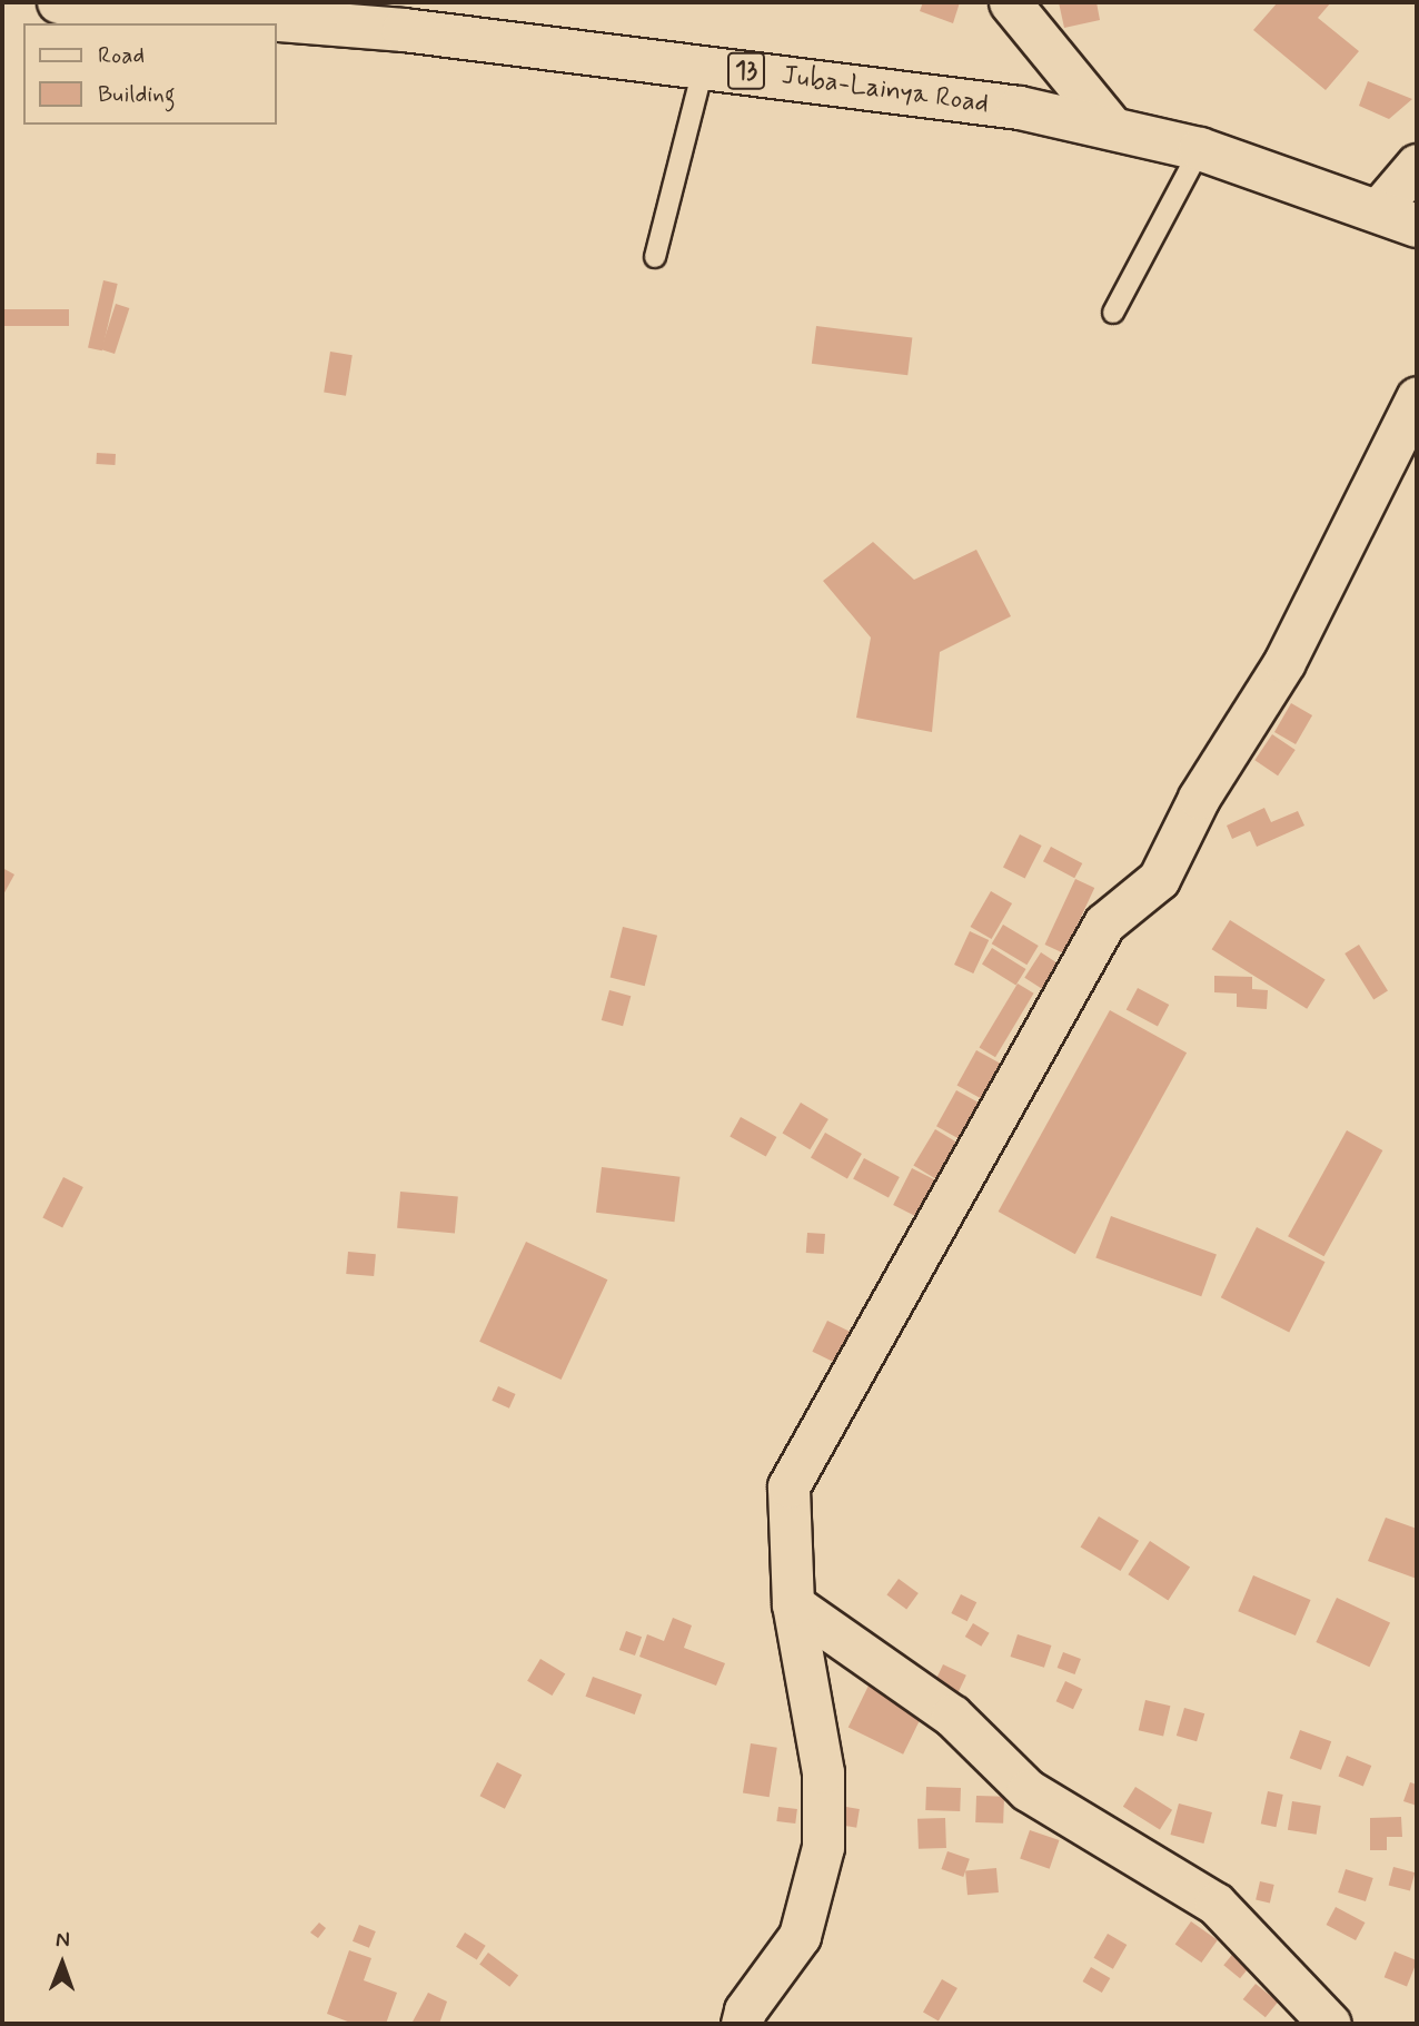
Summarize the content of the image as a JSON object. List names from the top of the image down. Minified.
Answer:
{"streets":{"main road":["13","Juba-Lainya Road"]},"legend":["Road","Building"],"north":"top"}
